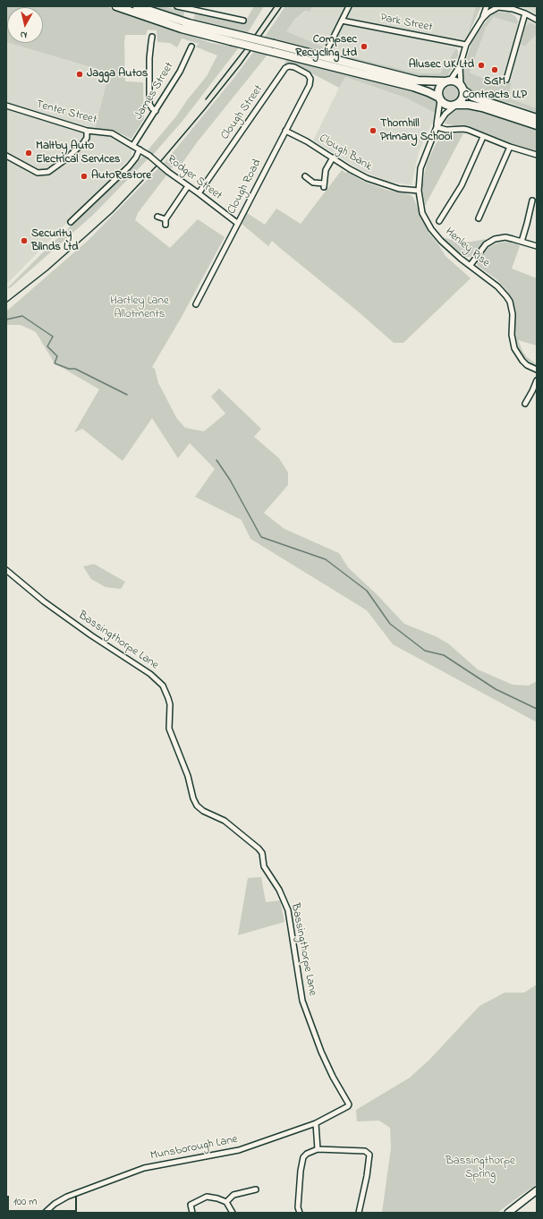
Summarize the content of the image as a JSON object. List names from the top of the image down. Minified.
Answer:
{"streets":{"street":["Park Street","James Street","Tenter Street","Clough Street","Clough Bank","Rodger Street","Clough Road","Henley Rise","Bassingthorpe Lane","Munsborough Lane"]},"crossings":[["James Street","Tenter Street"],["Tenter Street","Rodger Street"],["Clough Street","Rodger Street"],["Clough Street","Clough Road"],["Clough Bank","Clough Road"],["Clough Bank","Henley Rise"],["Rodger Street","Clough Road"],["Bassingthorpe Lane","Munsborough Lane"]],"parks":["Hartley Lane Allotments","Bassingthorpe Spring"],"places":["Compsec Recycling Ltd","Alusec UK Ltd","SGM Contracts LLP","Jagga Autos","Thornhill Primary School","Maltby Auto Electrical Services","AutoRestore","Security Blinds Ltd"],"scale_bar":"100 m","north":"bottom"}
